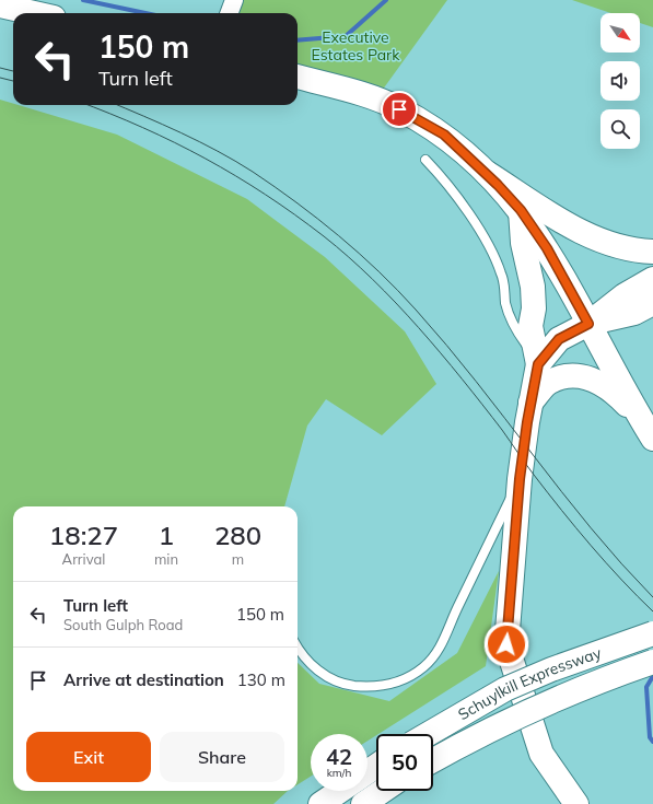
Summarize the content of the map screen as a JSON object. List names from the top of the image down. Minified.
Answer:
{"streets":{"main road":["Schuylkill Expressway"]},"parks":["Executive Estates Park"],"north":"bottom right","page":{"turn":["150 m","Turn left"],"eta":["18:27","Arrival","1","min","280","m"],"list":[{"name":"Turn left","note":"South Gulph Road","value":"150 m"},{"name":"Arrive at destination","value":"130 m"}],"buttons":["Exit","Share"],"speed":"42 km/h","limit":"50"}}
